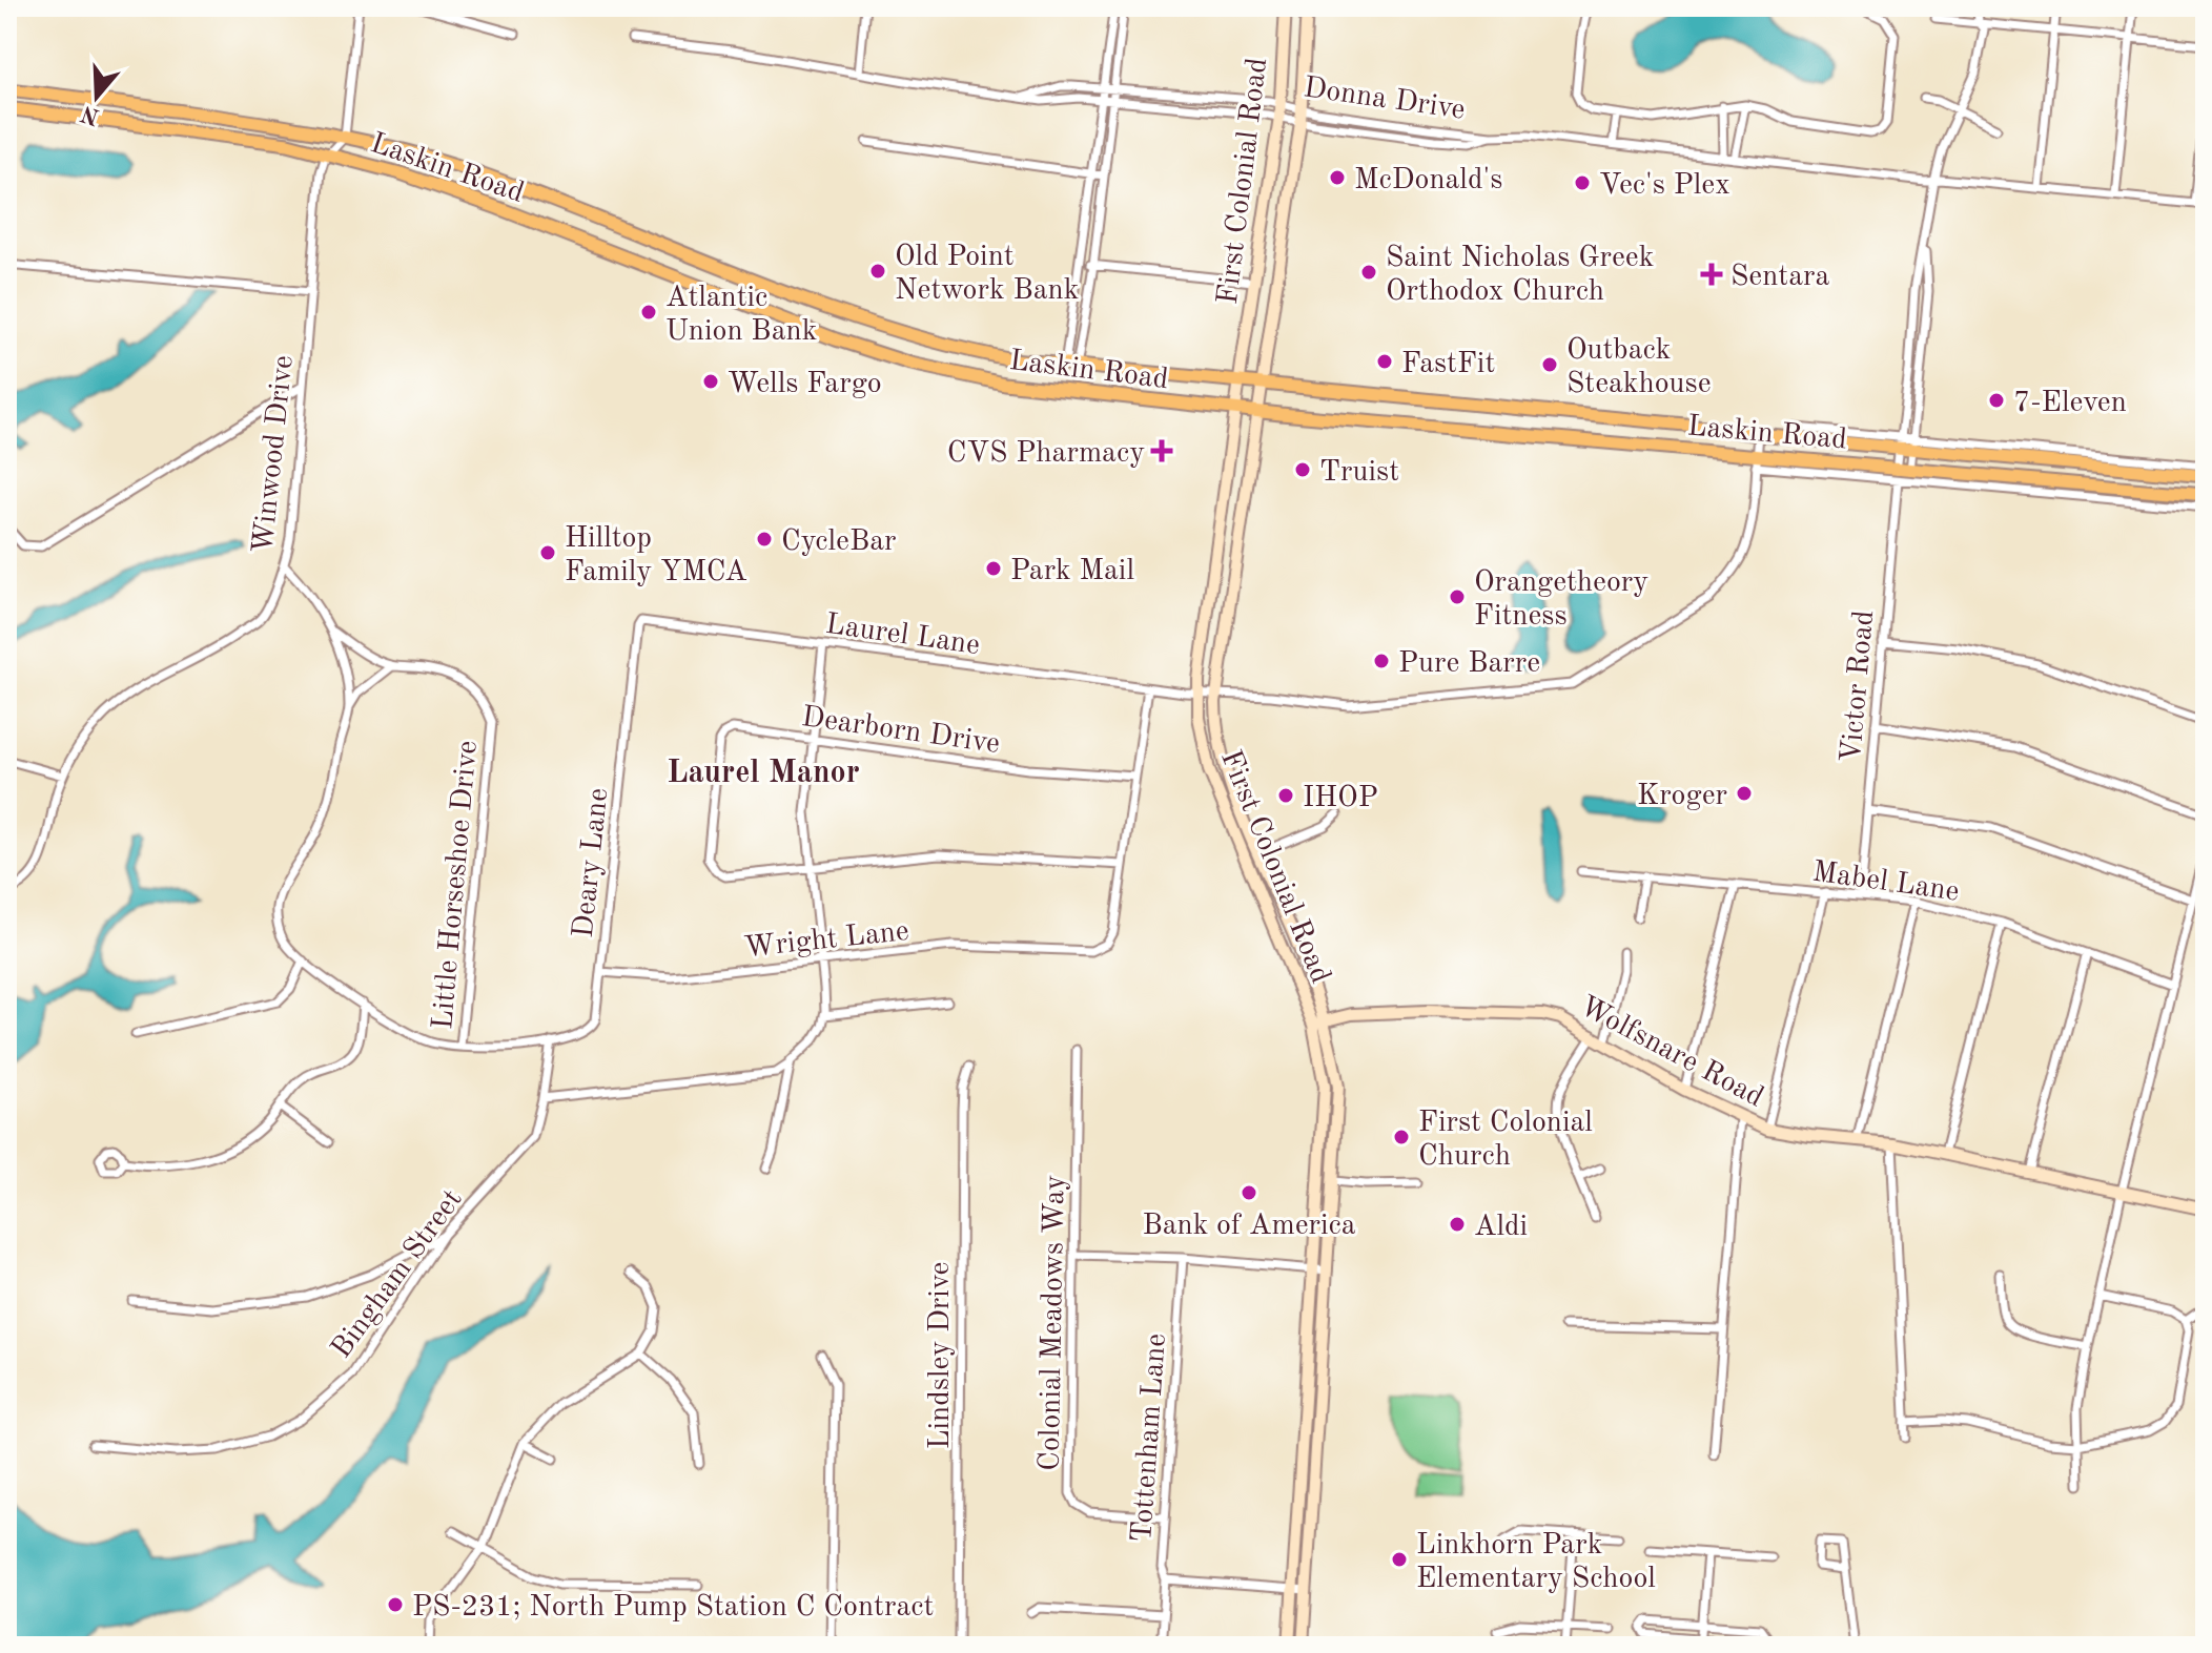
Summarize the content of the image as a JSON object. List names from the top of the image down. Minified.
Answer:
{"streets":{"main road":["Laskin Road","First Colonial Road","Wolfsnare Road"],"street":["Donna Drive","Winwood Drive","Laurel Lane","Victor Road","Dearborn Drive","Deary Lane","Mabel Lane","Little Horseshoe Drive","Wright Lane","Bingham Street","Colonial Meadows Way","Lindsley Drive","Tottenham Lane"]},"crossings":[["Donna Drive","First Colonial Road"],["Laskin Road","First Colonial Road"],["Laskin Road","Winwood Drive"],["Laskin Road","Laurel Lane"],["Laskin Road","Victor Road"],["First Colonial Road","Laurel Lane"],["First Colonial Road","Wolfsnare Road"],["First Colonial Road","Tottenham Lane"],["Laurel Lane","Deary Lane"],["Victor Road","Mabel Lane"],["Deary Lane","Wright Lane"],["Deary Lane","Bingham Street"],["Colonial Meadows Way","Tottenham Lane"]],"districts":["Laurel Manor"],"places":{"other":["McDonald's","Vec's Plex","Old Point Network Bank","Saint Nicholas Greek Orthodox Church","Atlantic Union Bank","FastFit","Outback Steakhouse","Wells Fargo","7-Eleven","Truist","CycleBar","Hilltop Family YMCA","Park Mail","Orangetheory Fitness","Pure Barre","Kroger","IHOP","First Colonial Church","Bank of America","Aldi","Linkhorn Park Elementary School","PS-231; North Pump Station C Contract"],"health":["Sentara","CVS Pharmacy"]},"north":"bottom"}
